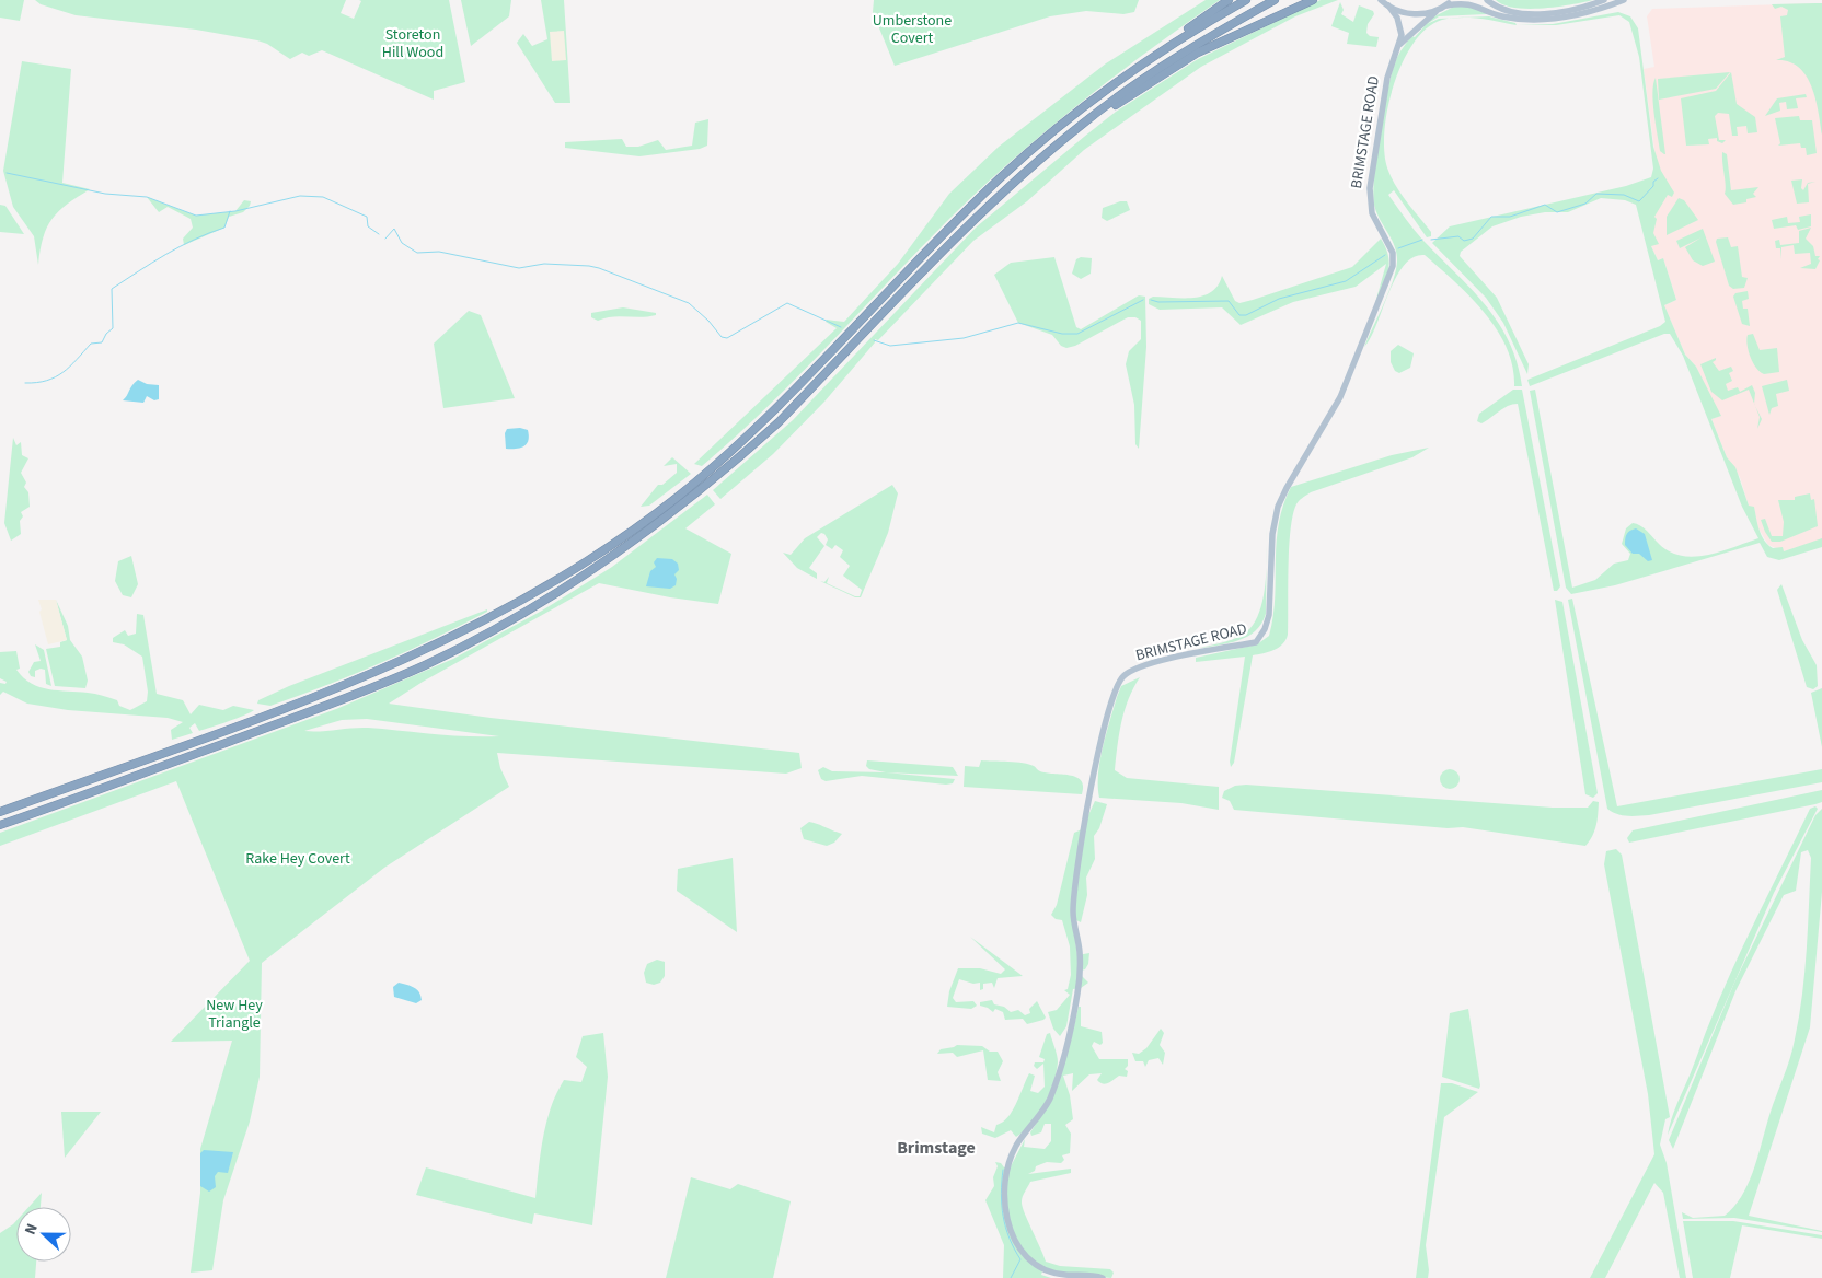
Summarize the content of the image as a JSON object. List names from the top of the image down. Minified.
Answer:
{"streets":{"main road":["BRIMSTAGE ROAD"]},"districts":["Brimstage"],"parks":["Umberstone Covert","Storeton Hill Wood","Rake Hey Covert","New Hey Triangle"],"north":"left"}
